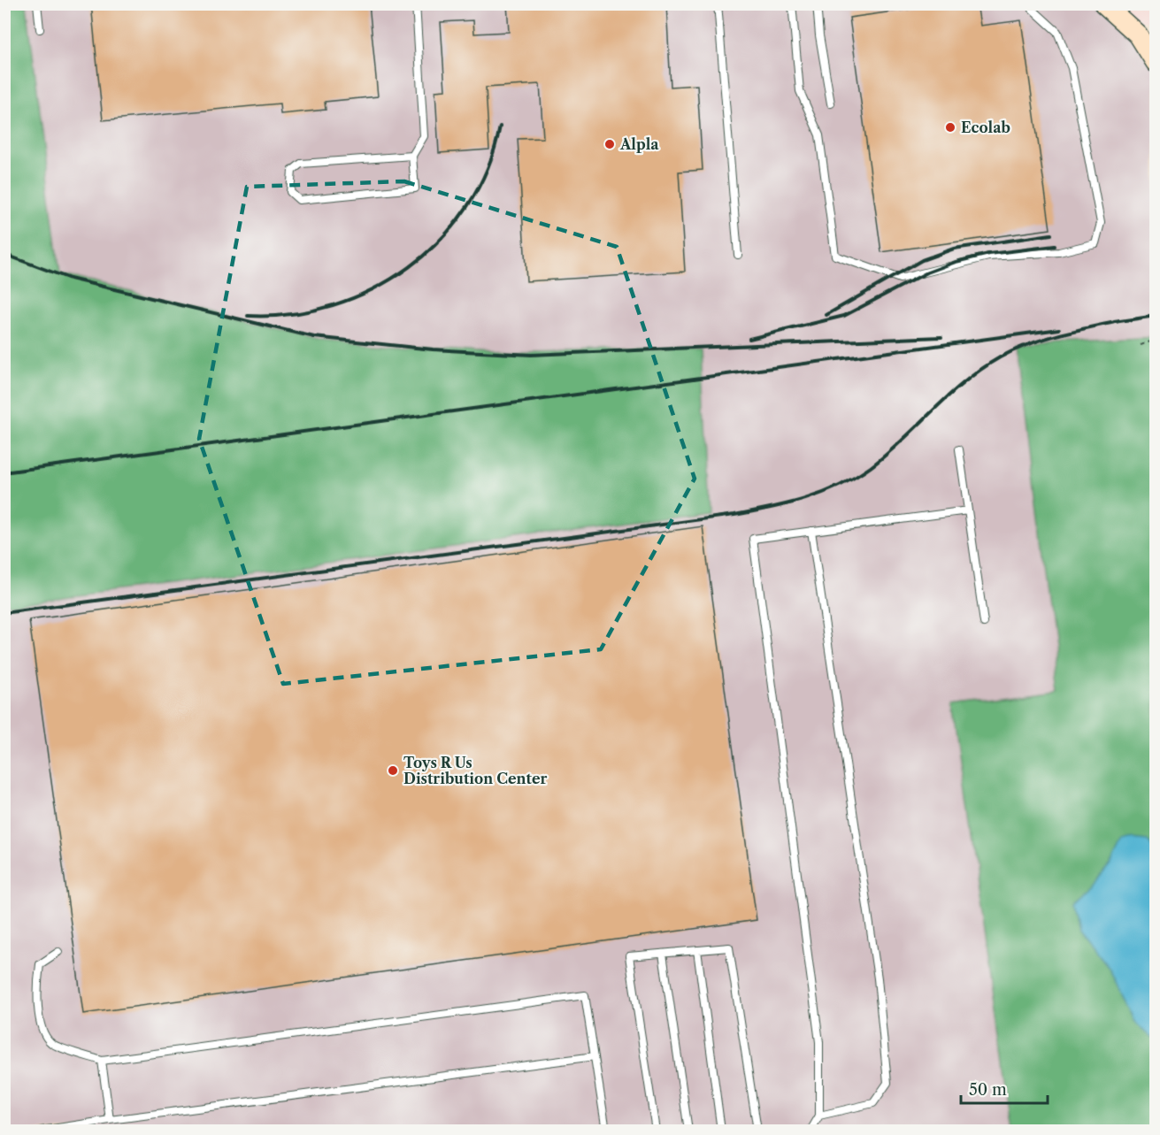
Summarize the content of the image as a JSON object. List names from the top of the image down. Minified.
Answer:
{"places":["Ecolab","Alpla","Toys R Us Distribution Center"],"scale_bar":"50 m"}
